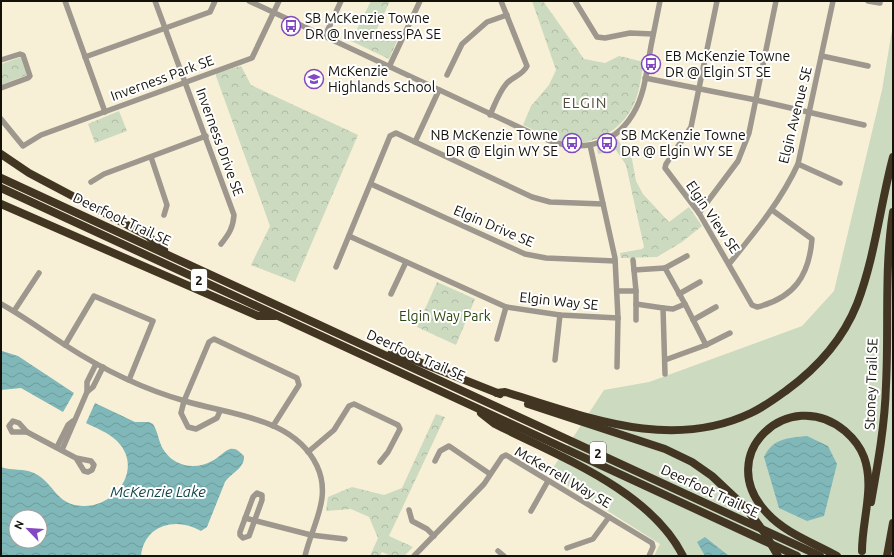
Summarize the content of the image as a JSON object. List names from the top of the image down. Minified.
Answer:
{"streets":{"highway":["Deerfoot Trail SE","2","Stoney Trail SE"],"street":["Inverness Park SE","Elgin Avenue SE","Inverness Drive SE","Elgin View SE","Elgin Drive SE","Elgin Way SE","McKerrell Way SE"]},"crossings":[["Inverness Park SE","Inverness Drive SE"],["Elgin Avenue SE","Elgin View SE"],["Elgin Drive SE","Elgin Way SE"]],"districts":["ELGIN"],"water":["McKenzie Lake"],"parks":["Elgin Way Park"],"places":{"bus stop":["SB McKenzie Towne DR @ Inverness PA SE","EB McKenzie Towne DR @ Elgin ST SE","NB McKenzie Towne DR @ Elgin WY SE","SB McKenzie Towne DR @ Elgin WY SE"],"school or university":["McKenzie Highlands School"]},"north":"top left"}
